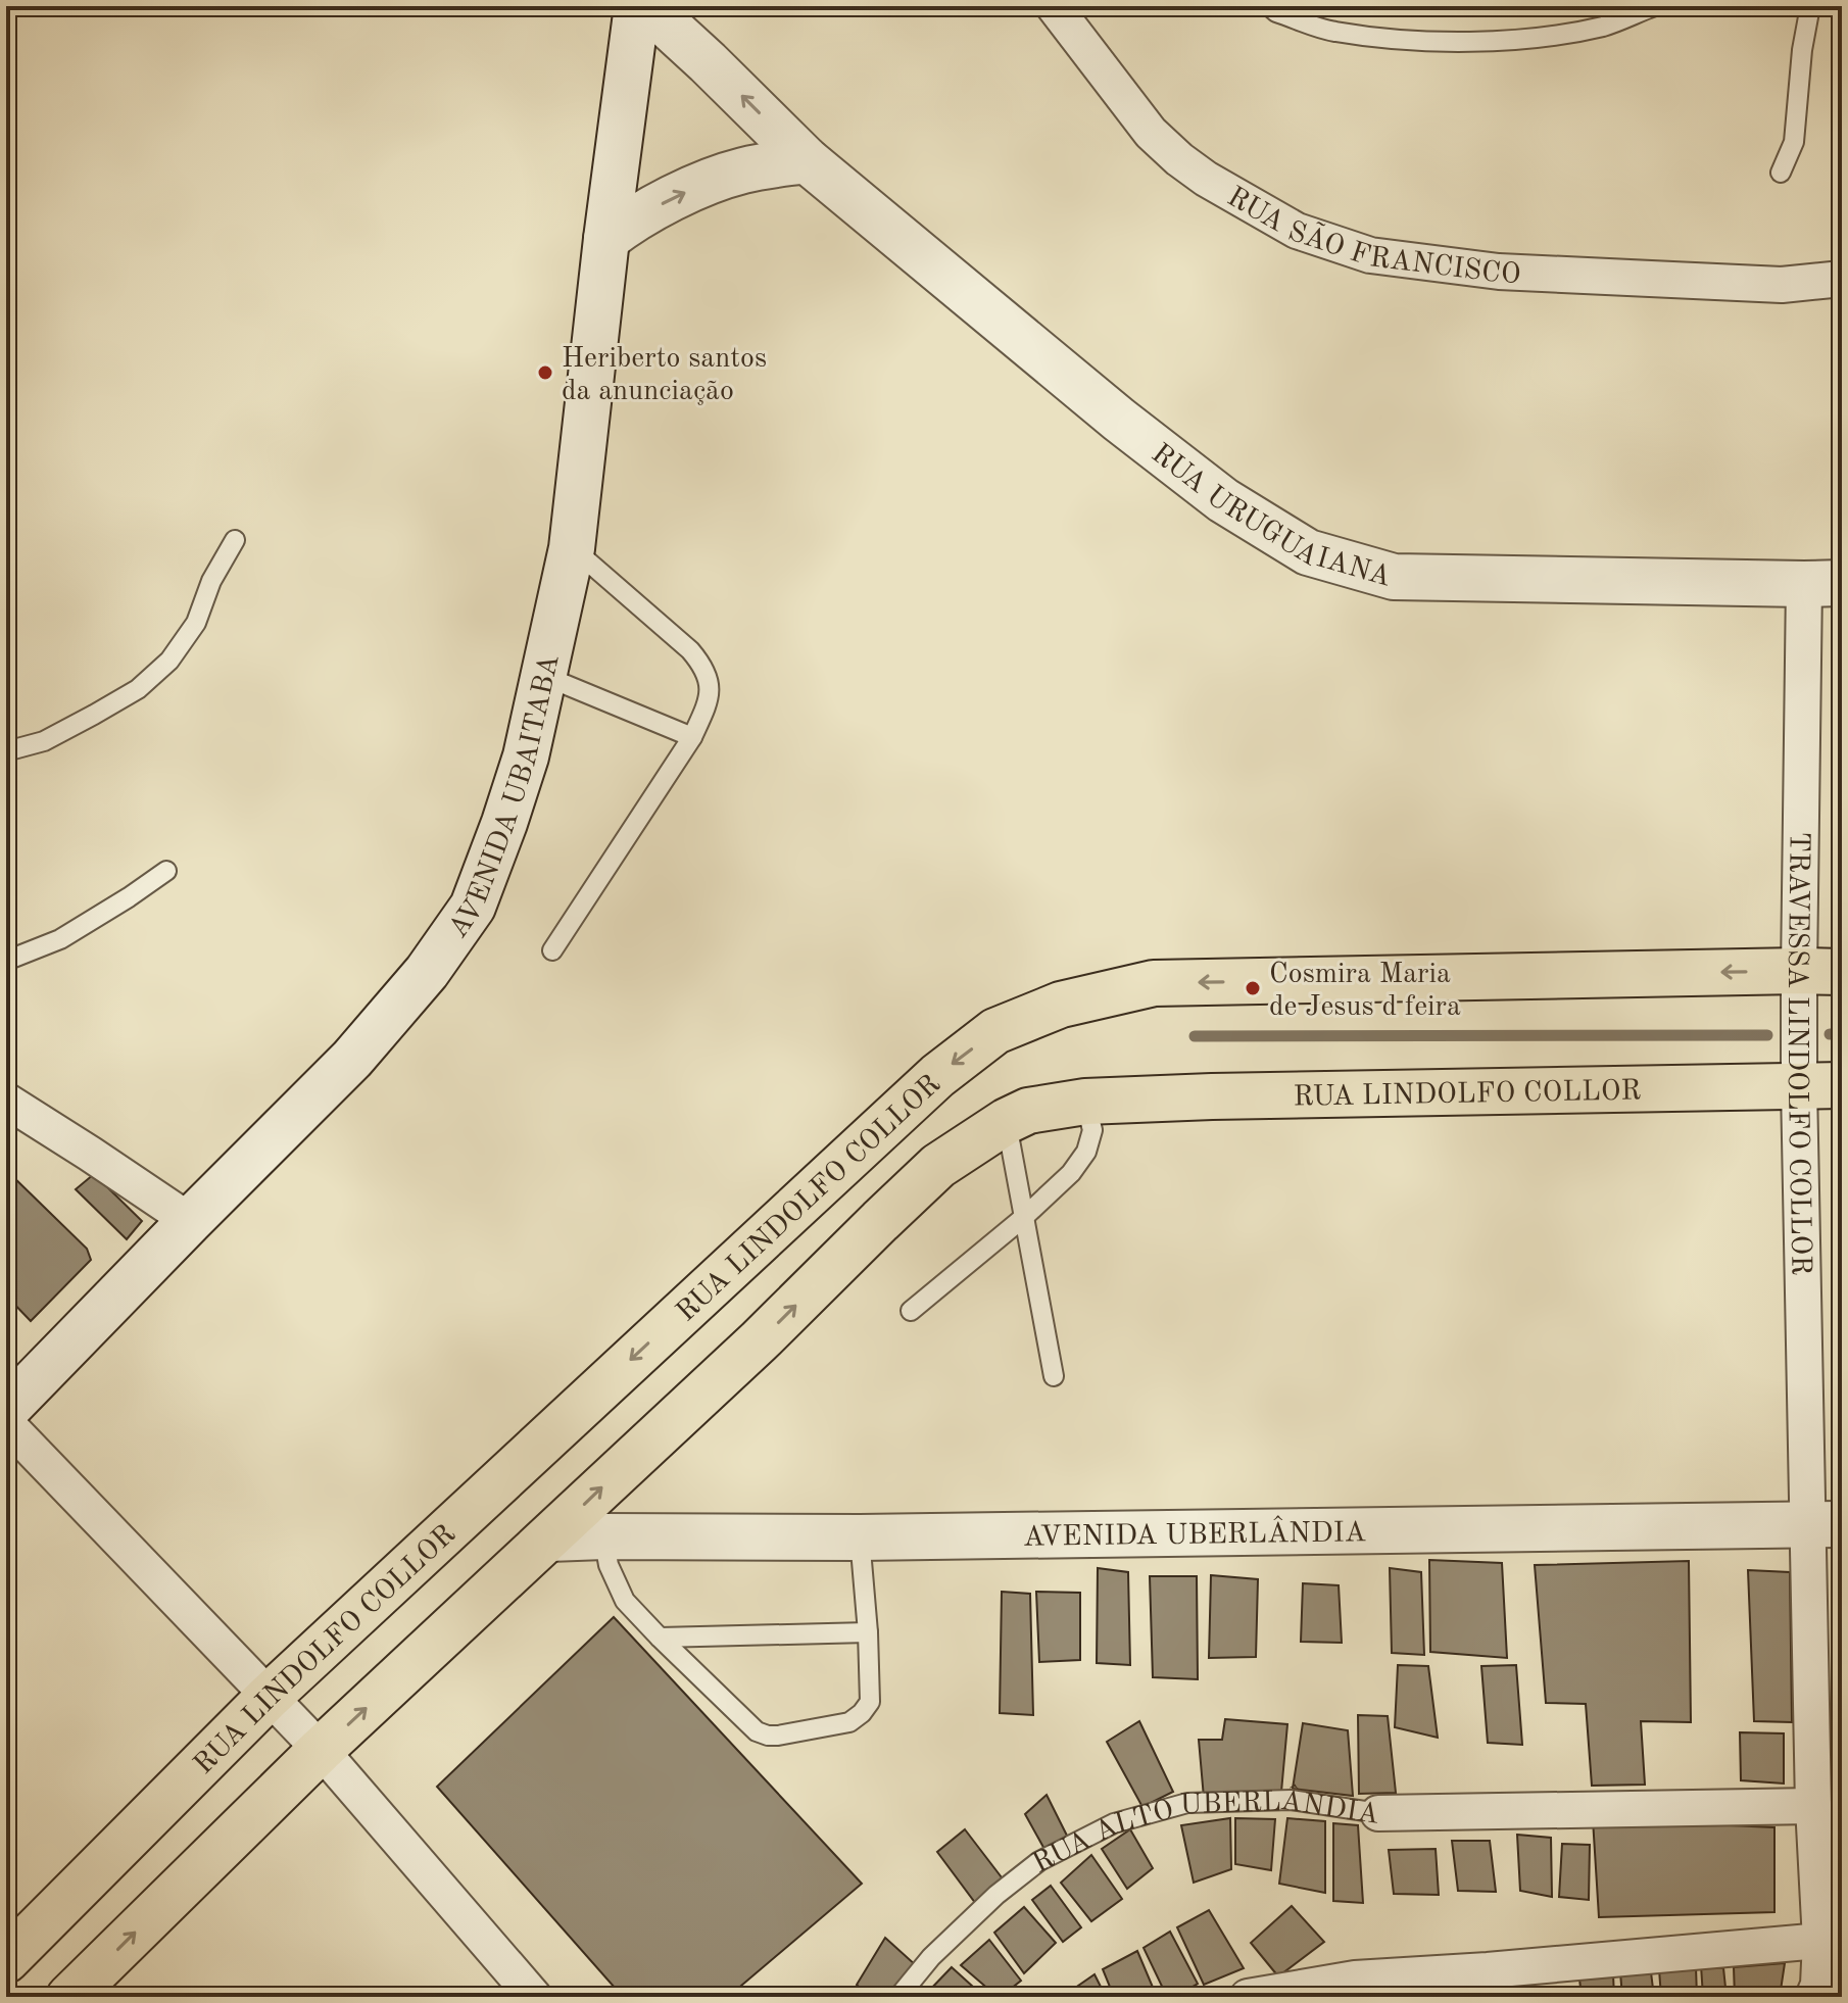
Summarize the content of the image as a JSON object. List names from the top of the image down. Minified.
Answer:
{"streets":{"main road":["RUA LINDOLFO COLLOR"],"street":["RUA SÃO FRANCISCO","RUA URUGUAIANA","AVENIDA UBAITABA","TRAVESSA LINDOLFO COLLOR","AVENIDA UBERLÂNDIA","RUA ALTO UBERLÂNDIA"]},"crossings":[["RUA URUGUAIANA","TRAVESSA LINDOLFO COLLOR"],["TRAVESSA LINDOLFO COLLOR","RUA LINDOLFO COLLOR"],["TRAVESSA LINDOLFO COLLOR","AVENIDA UBERLÂNDIA"],["TRAVESSA LINDOLFO COLLOR","RUA ALTO UBERLÂNDIA"],["RUA LINDOLFO COLLOR","AVENIDA UBERLÂNDIA"]],"places":["Heriberto santos da anunciação","Cosmira Maria de Jesus d feira"]}
